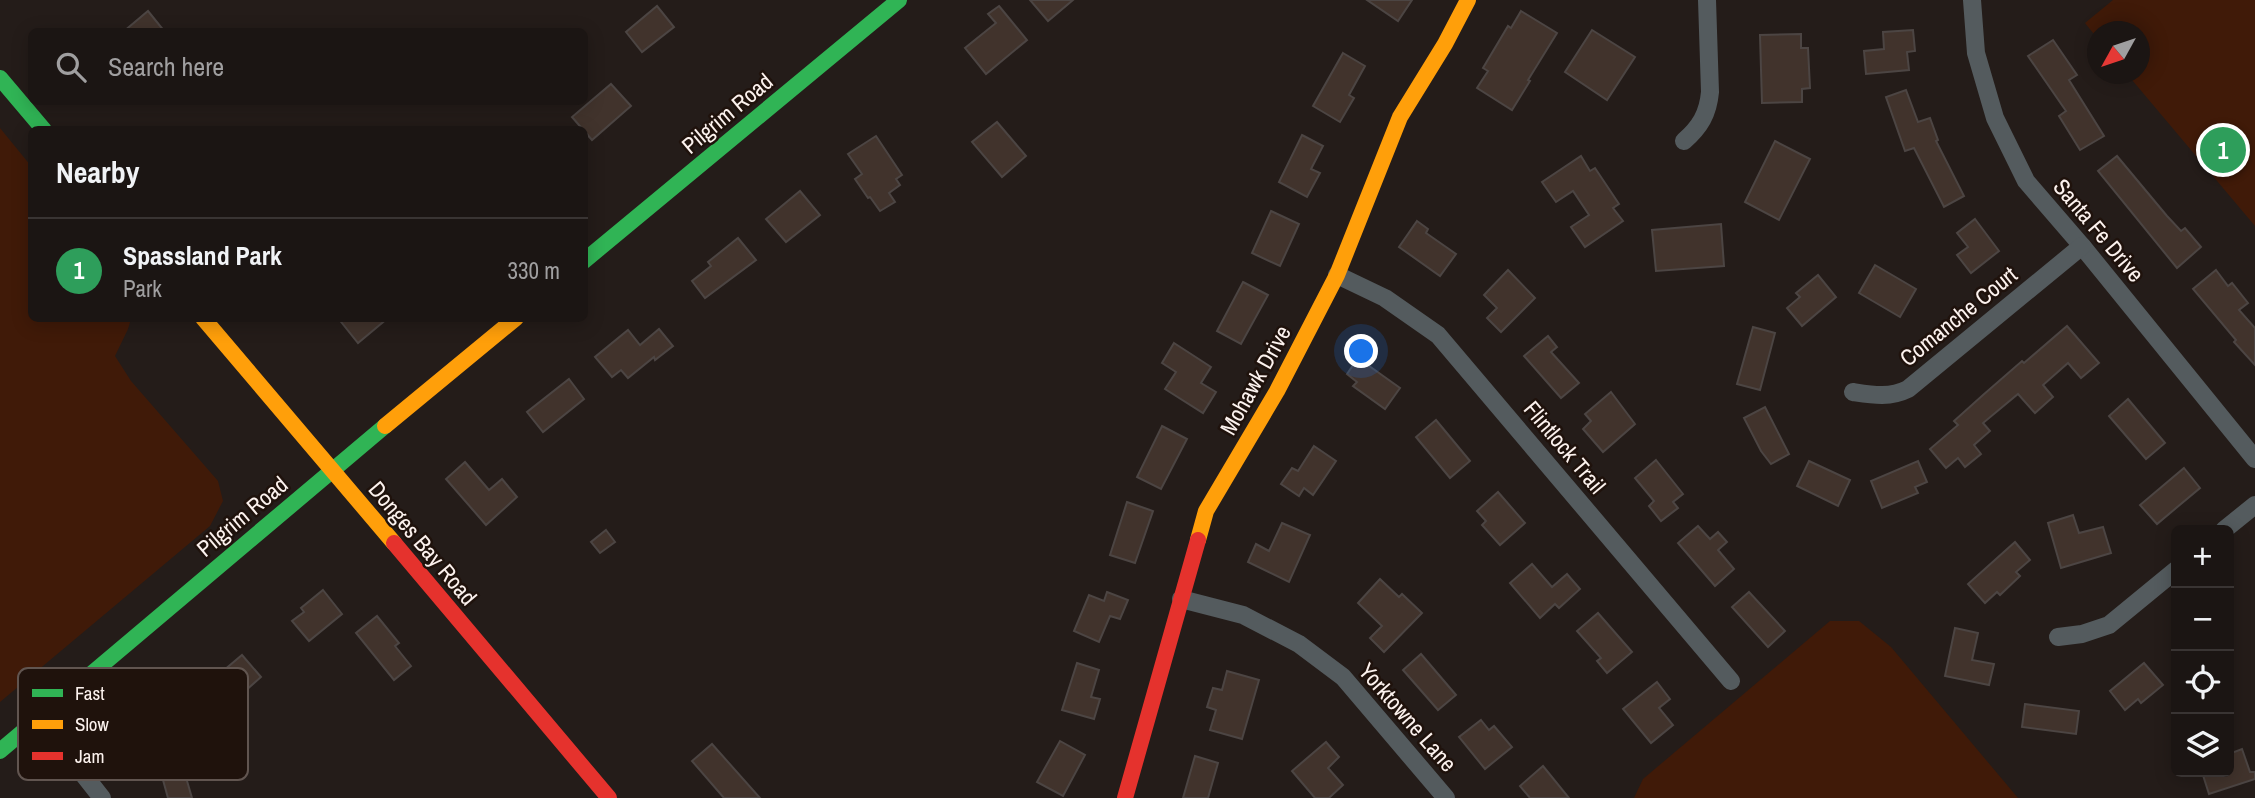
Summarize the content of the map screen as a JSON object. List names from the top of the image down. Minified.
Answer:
{"streets":{"street":["Pilgrim Road","Santa Fe Drive","Comanche Court","Mohawk Drive","Flintlock Trail","Donges Bay Road","Yorktowne Lane"]},"crossings":[["Pilgrim Road","Donges Bay Road"],["Santa Fe Drive","Comanche Court"],["Mohawk Drive","Flintlock Trail"],["Mohawk Drive","Yorktowne Lane"]],"legend":["Fast","Slow","Jam"],"north":"bottom left","page":{"search":"Search here","pins":"1","heading":"Nearby","list":[{"mark":"1","name":"Spassland Park","note":"Park","value":"330 m"}],"map_buttons":["+","−"]}}
